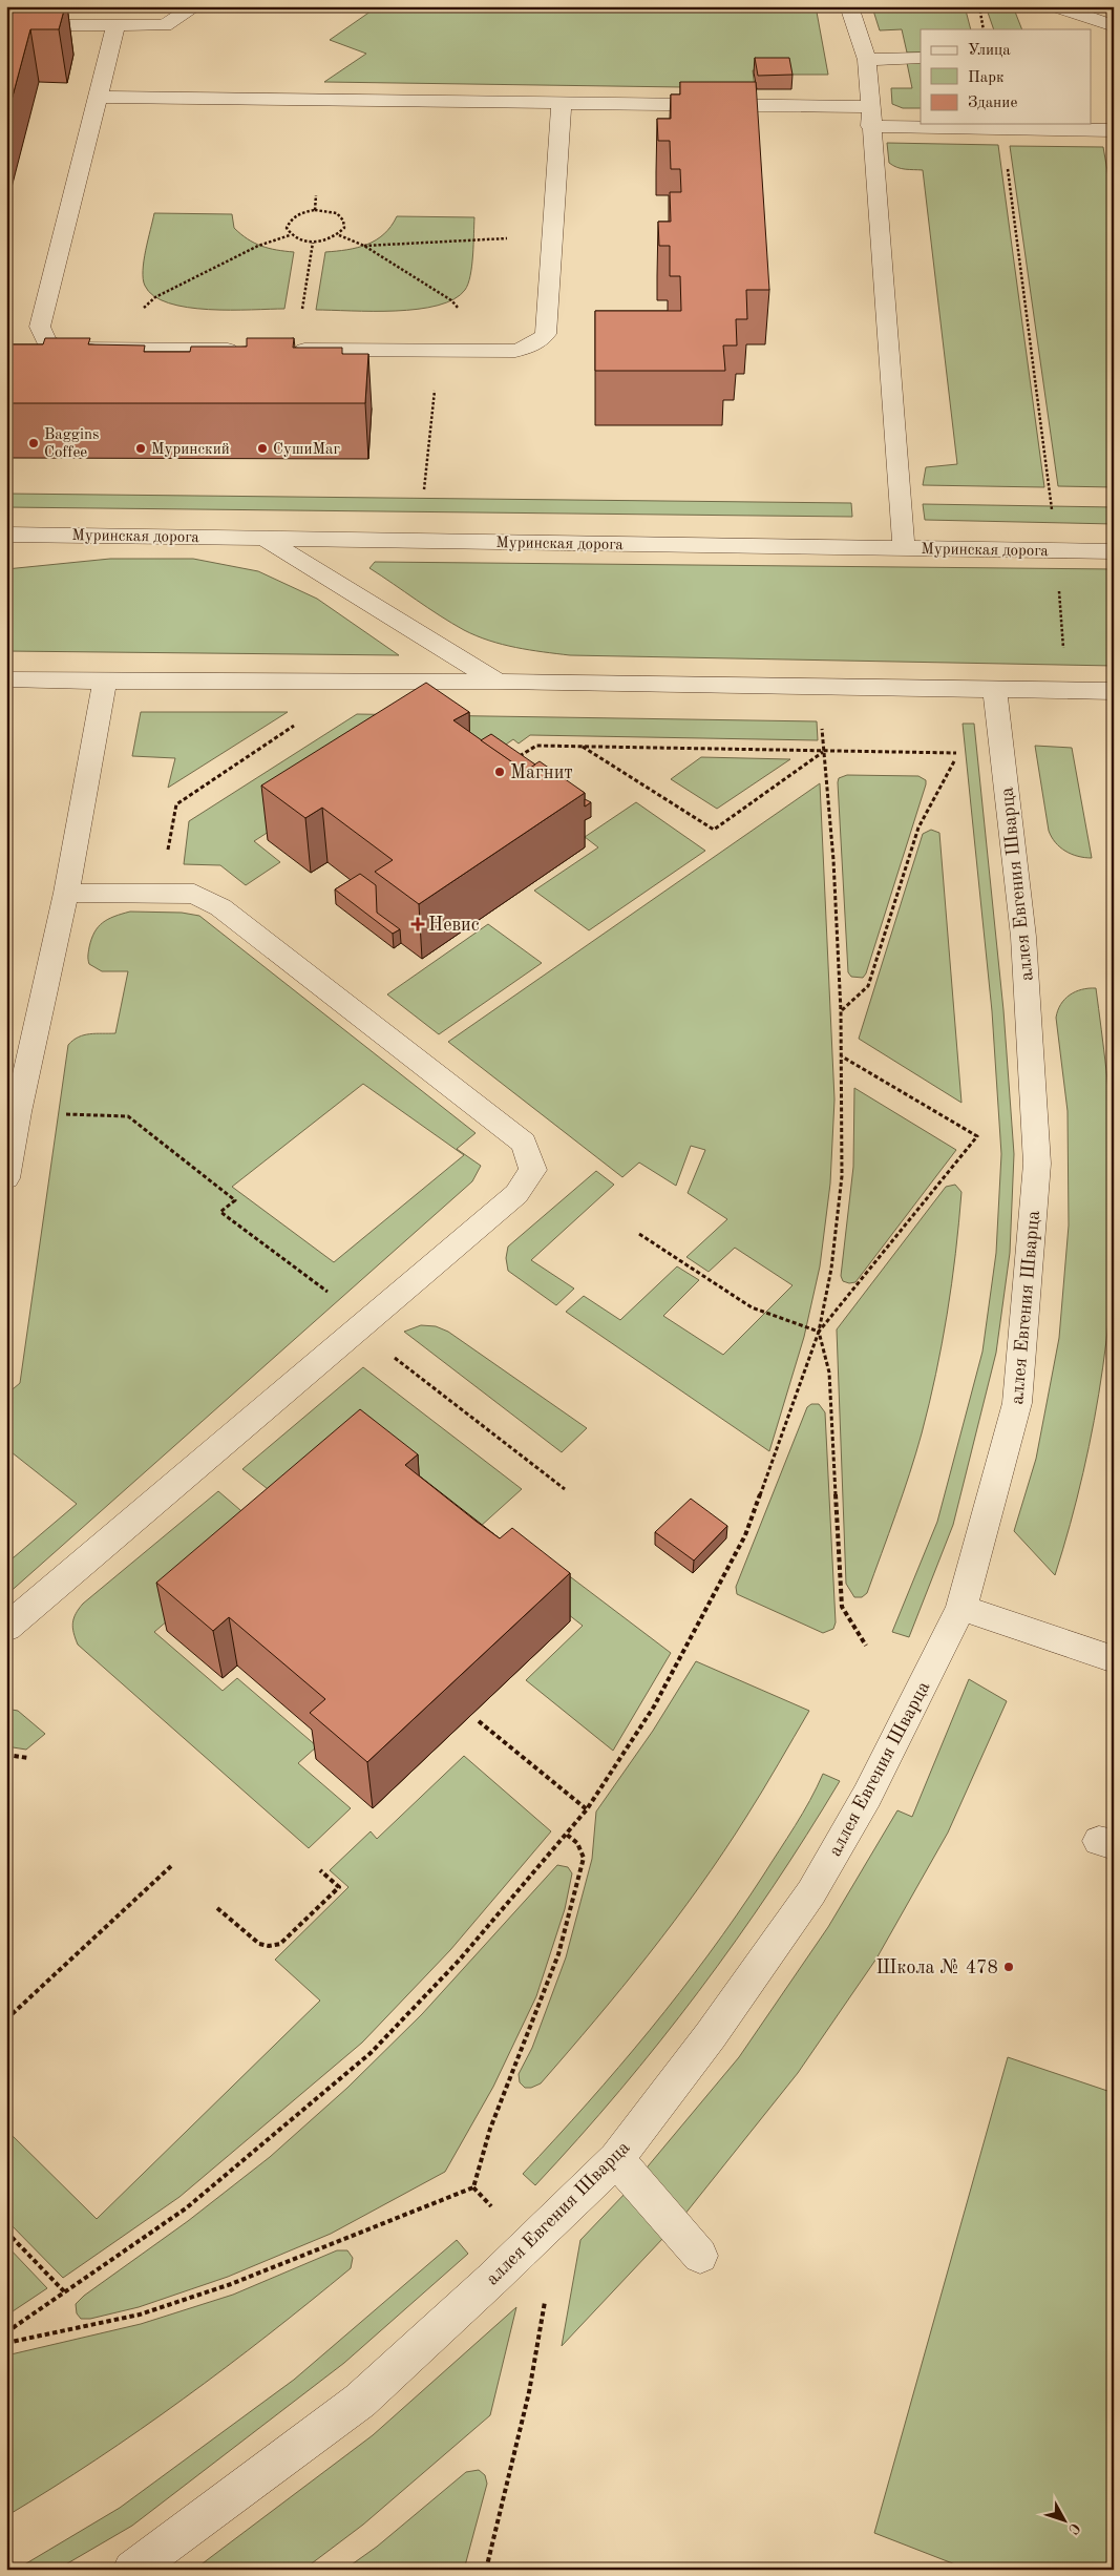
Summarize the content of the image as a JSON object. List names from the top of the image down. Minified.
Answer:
{"streets":{"street":["Муринская дорога","аллея Евгения Шварца"]},"places":{"other":["Baggins Coffee","Муринский","СушиМаг","Магнит","Школа № 478"],"health":["Невис"]},"legend":["Улица","Парк","Здание"],"north":"bottom right"}
